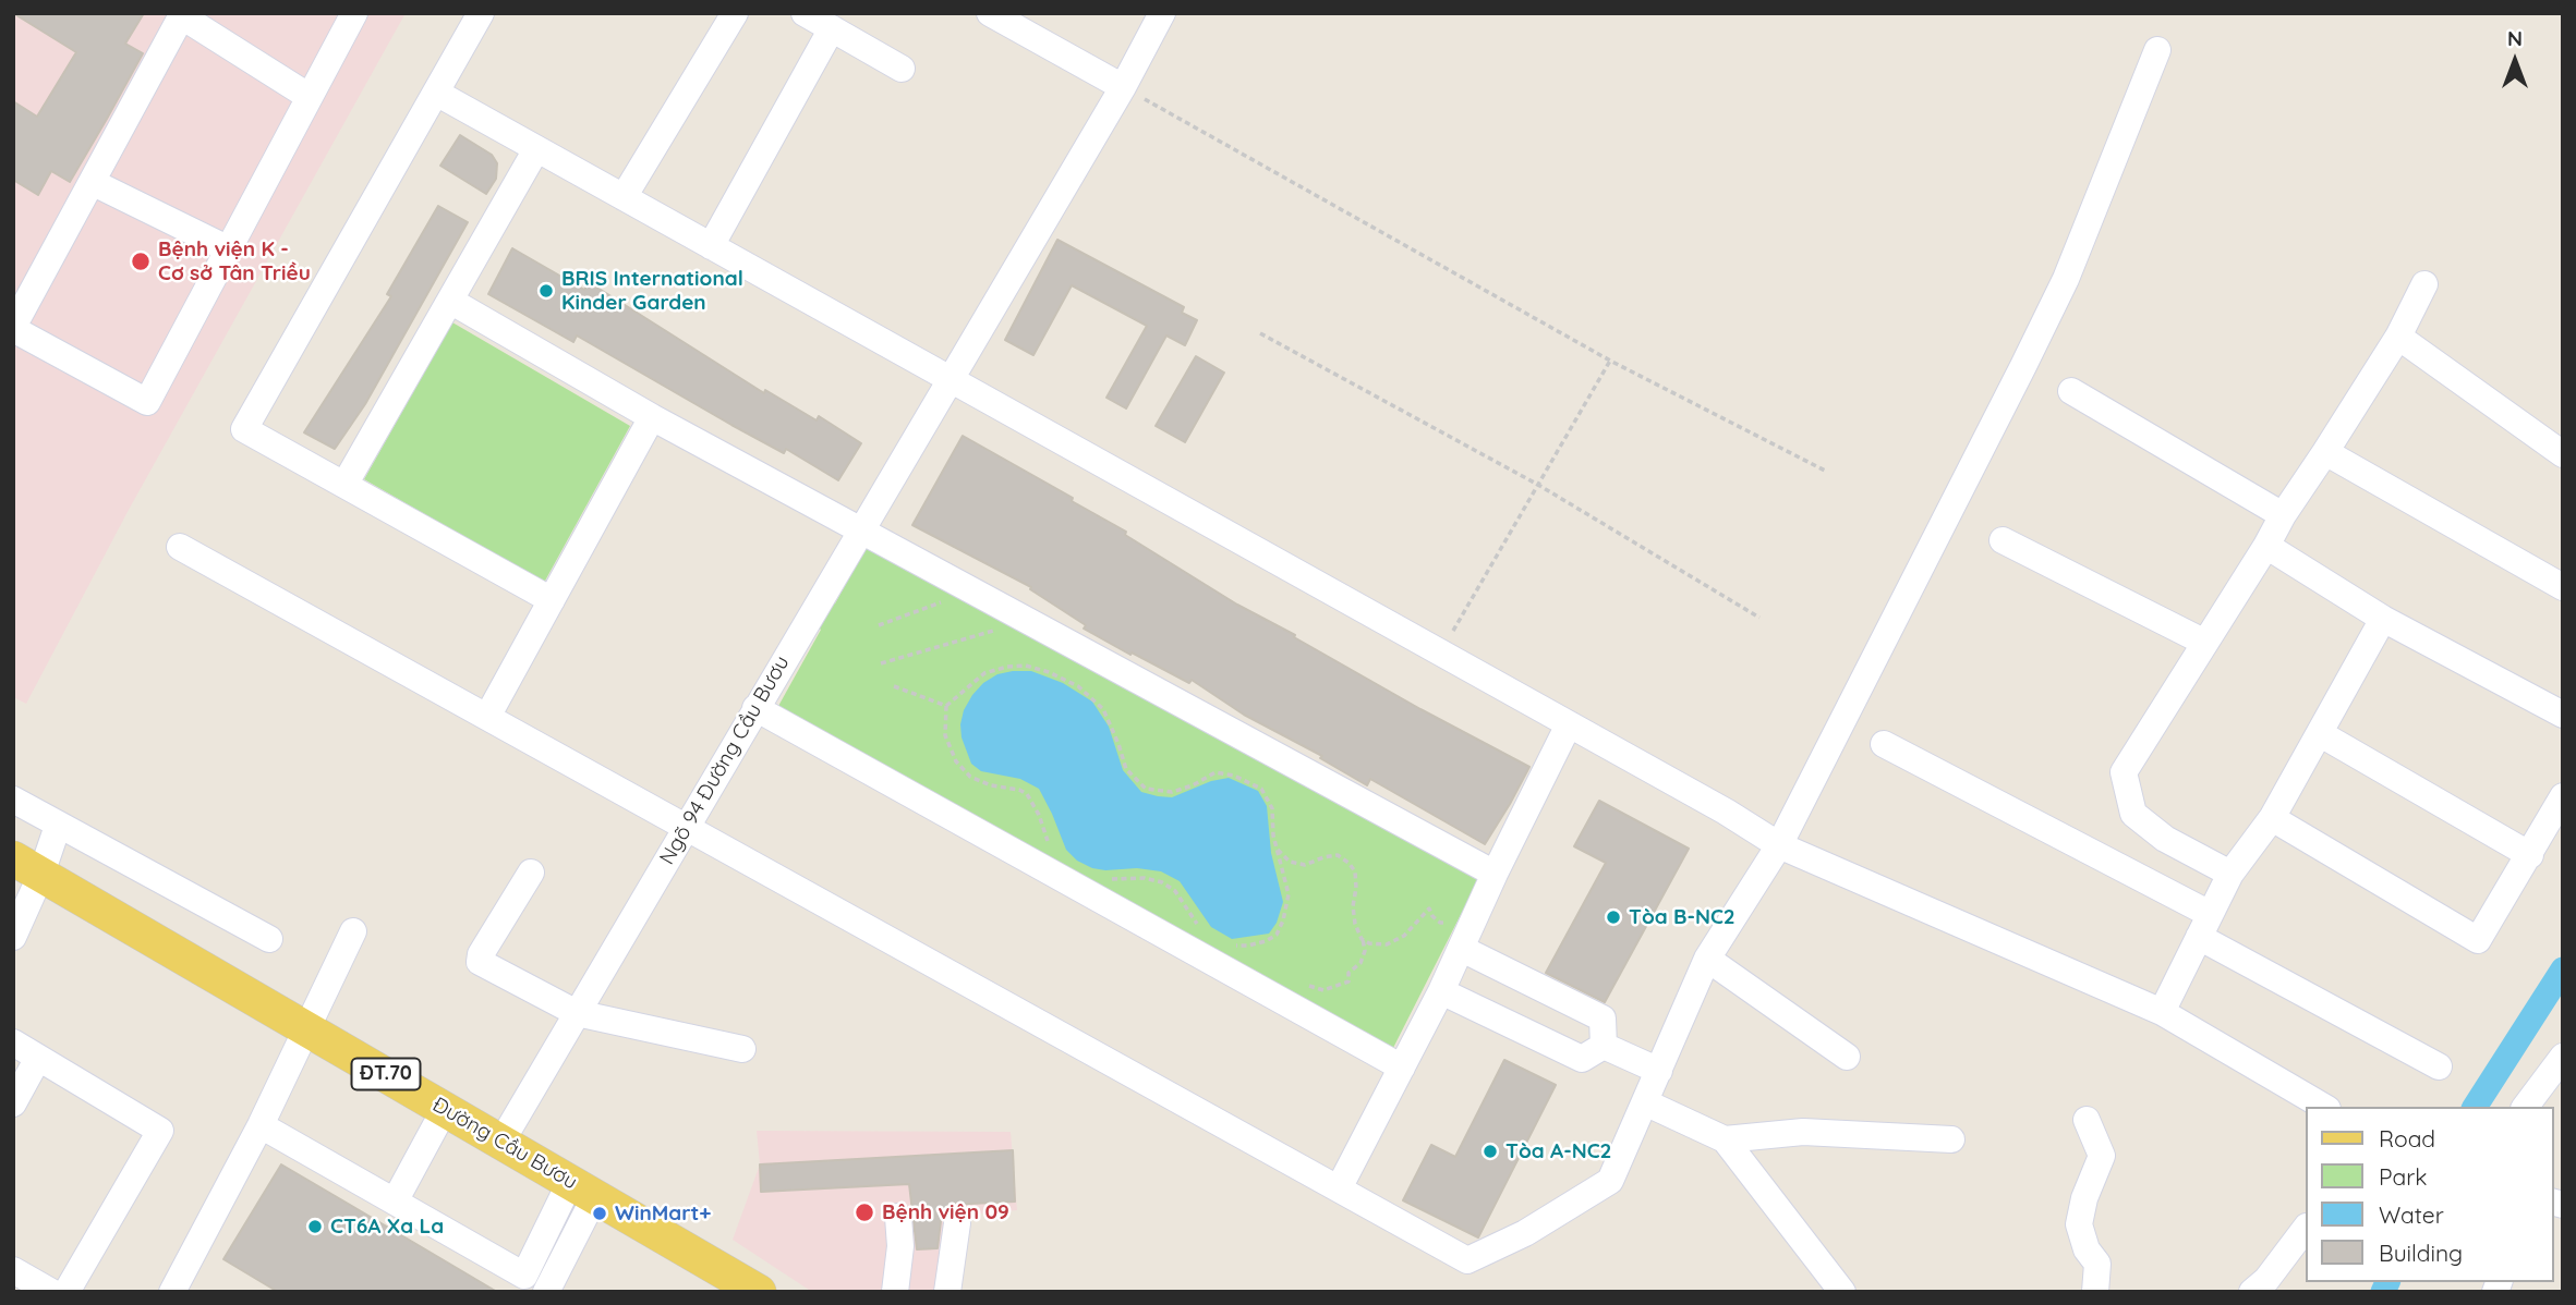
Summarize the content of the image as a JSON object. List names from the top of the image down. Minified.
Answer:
{"streets":{"main road":["ĐT.70","Đường Cầu Bươu"],"street":["Ngõ 94 Đường Cầu Bươu"]},"crossings":[["Ngõ 94 Đường Cầu Bươu","Đường Cầu Bươu"]],"places":["Bệnh viện K - Cơ sở Tân Triều","BRIS International Kinder Garden","Tòa B-NC2","Tòa A-NC2","Bệnh viện 09","WinMart+","CT6A Xa La"],"legend":["Road","Park","Water","Building"],"north":"top"}
